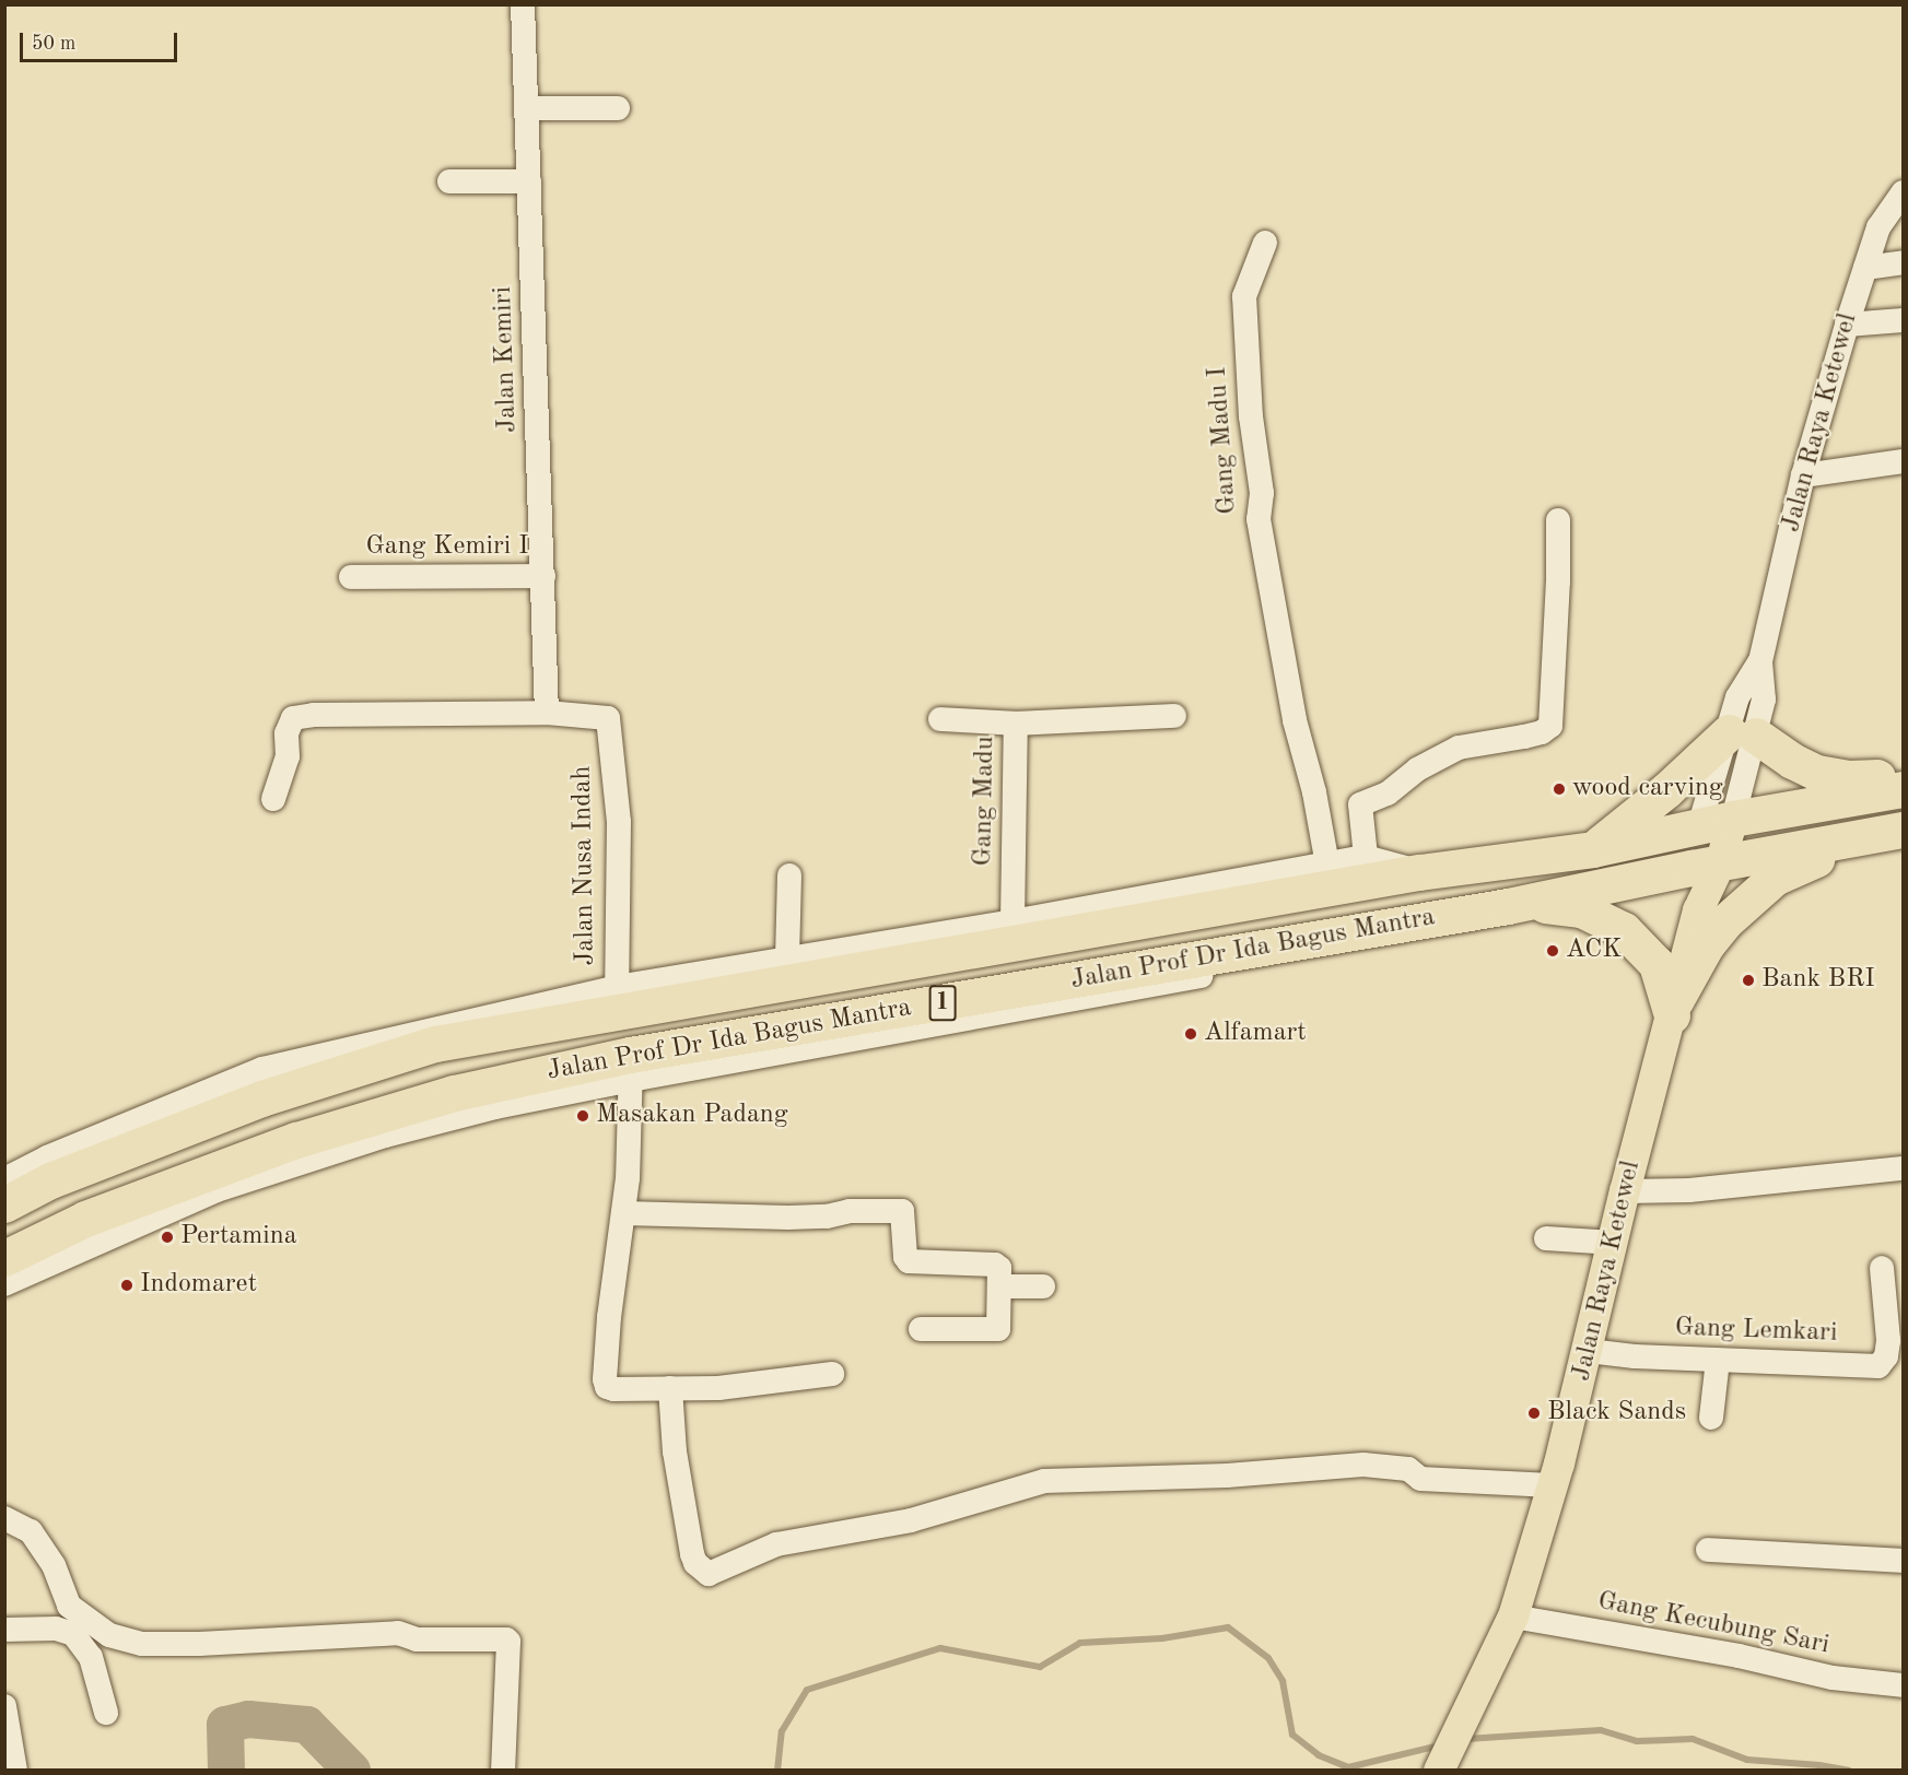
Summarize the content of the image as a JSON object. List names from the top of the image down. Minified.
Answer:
{"streets":{"highway":["Jalan Prof Dr Ida Bagus Mantra","1"],"main road":["Jalan Raya Ketewel"],"street":["Jalan Kemiri","Gang Madu I","Gang Kemiri I","Gang Madu","Jalan Nusa Indah","Gang Lemkari","Gang Kecubung Sari"]},"crossings":[["Jalan Kemiri","Gang Kemiri I"],["Jalan Kemiri","Jalan Nusa Indah"],["Jalan Raya Ketewel","Jalan Prof Dr Ida Bagus Mantra"],["Jalan Raya Ketewel","Gang Lemkari"],["Jalan Raya Ketewel","Gang Kecubung Sari"],["Jalan Nusa Indah","Jalan Prof Dr Ida Bagus Mantra"]],"places":["wood carving","ACK","Bank BRI","Alfamart","Masakan Padang","Pertamina","Indomaret","Black Sands"],"scale_bar":"50 m"}
